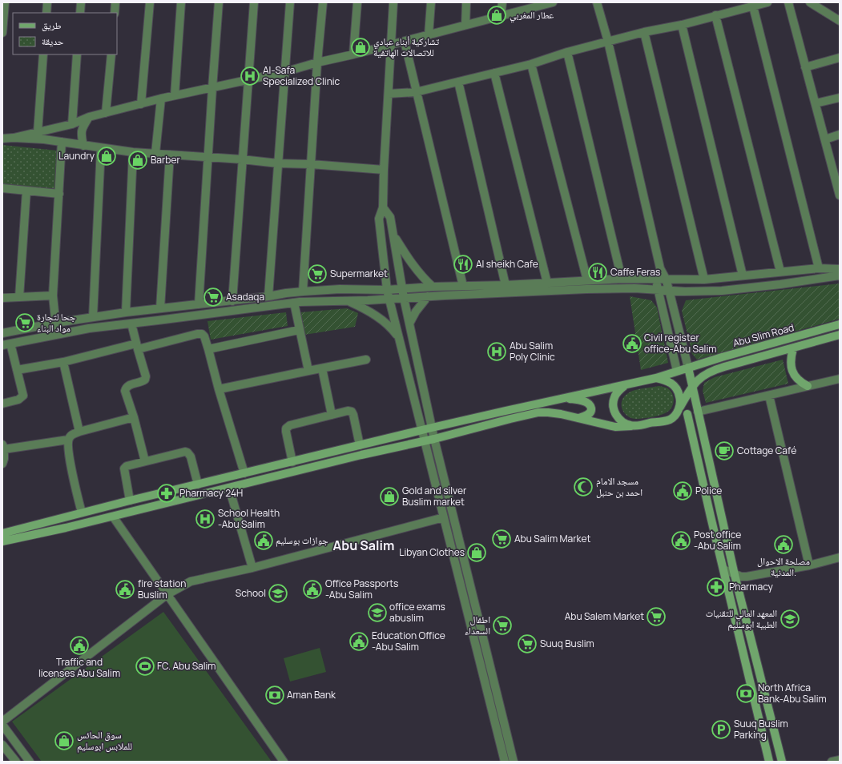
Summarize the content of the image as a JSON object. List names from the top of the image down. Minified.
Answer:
{"streets":{"main road":["Abu Slim Road"]},"districts":["Abu Salim"],"places":{"shop":["عطار المغربي","تشاركية أبناء عبادي للاتصالات الهاتفية","Laundry","Barber","Gold and silver Buslim market","Libyan Clothes","سوق الحائس للملابس ابوسليم"],"hospital":["Al-Safa Specialized Clinic","Abu Salim Poly Clinic","School Health -Abu Salim"],"restaurant":["Al sheikh Cafe","Caffe Feras"],"supermarket":["Supermarket","Asadaqa","جحا لتجارة مواد البناء","Abu Salim Market","Abu Salem Market","اطفال السعداء","Suuq Buslim"],"public building":["Civil register office-Abu Salim","Police","جوازات بوسليم","Post office -Abu Salim","مصلحة الاحوال المدنية.","fire station Buslim","Office Passports -Abu Salim","Education Office -Abu Salim","Traffic and licenses Abu Salim"],"cafe":["Cottage Café"],"mosque":["مسجد الامام احمد بن حنبل"],"pharmacy":["Pharmacy 24H","Pharmacy"],"school or university":["School","office exams abuslim","المعهد العالي للتقنيات الطبية ابوسليم"],"sports":["FC. Abu Salim"],"bank":["North Africa Bank-Abu Salim","Aman Bank"],"parking":["Suuq Buslim Parking"]},"legend":["طريق","حديقة"]}
